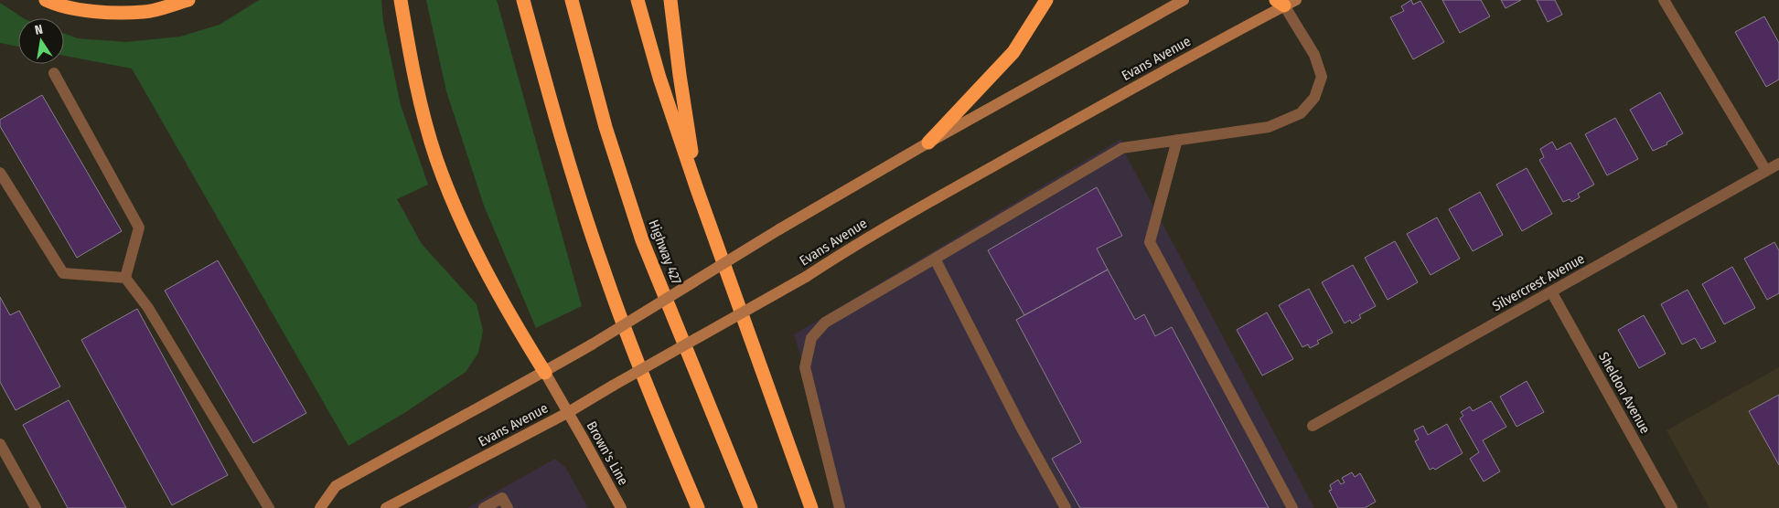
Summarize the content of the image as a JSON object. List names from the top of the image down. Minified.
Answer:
{"streets":{"highway":["Highway 427"],"main road":["Evans Avenue","Brown's Line"],"street":["Silvercrest Avenue","Sheldon Avenue"]},"crossings":[["Evans Avenue","Brown's Line"],["Silvercrest Avenue","Sheldon Avenue"]],"north":"top"}
